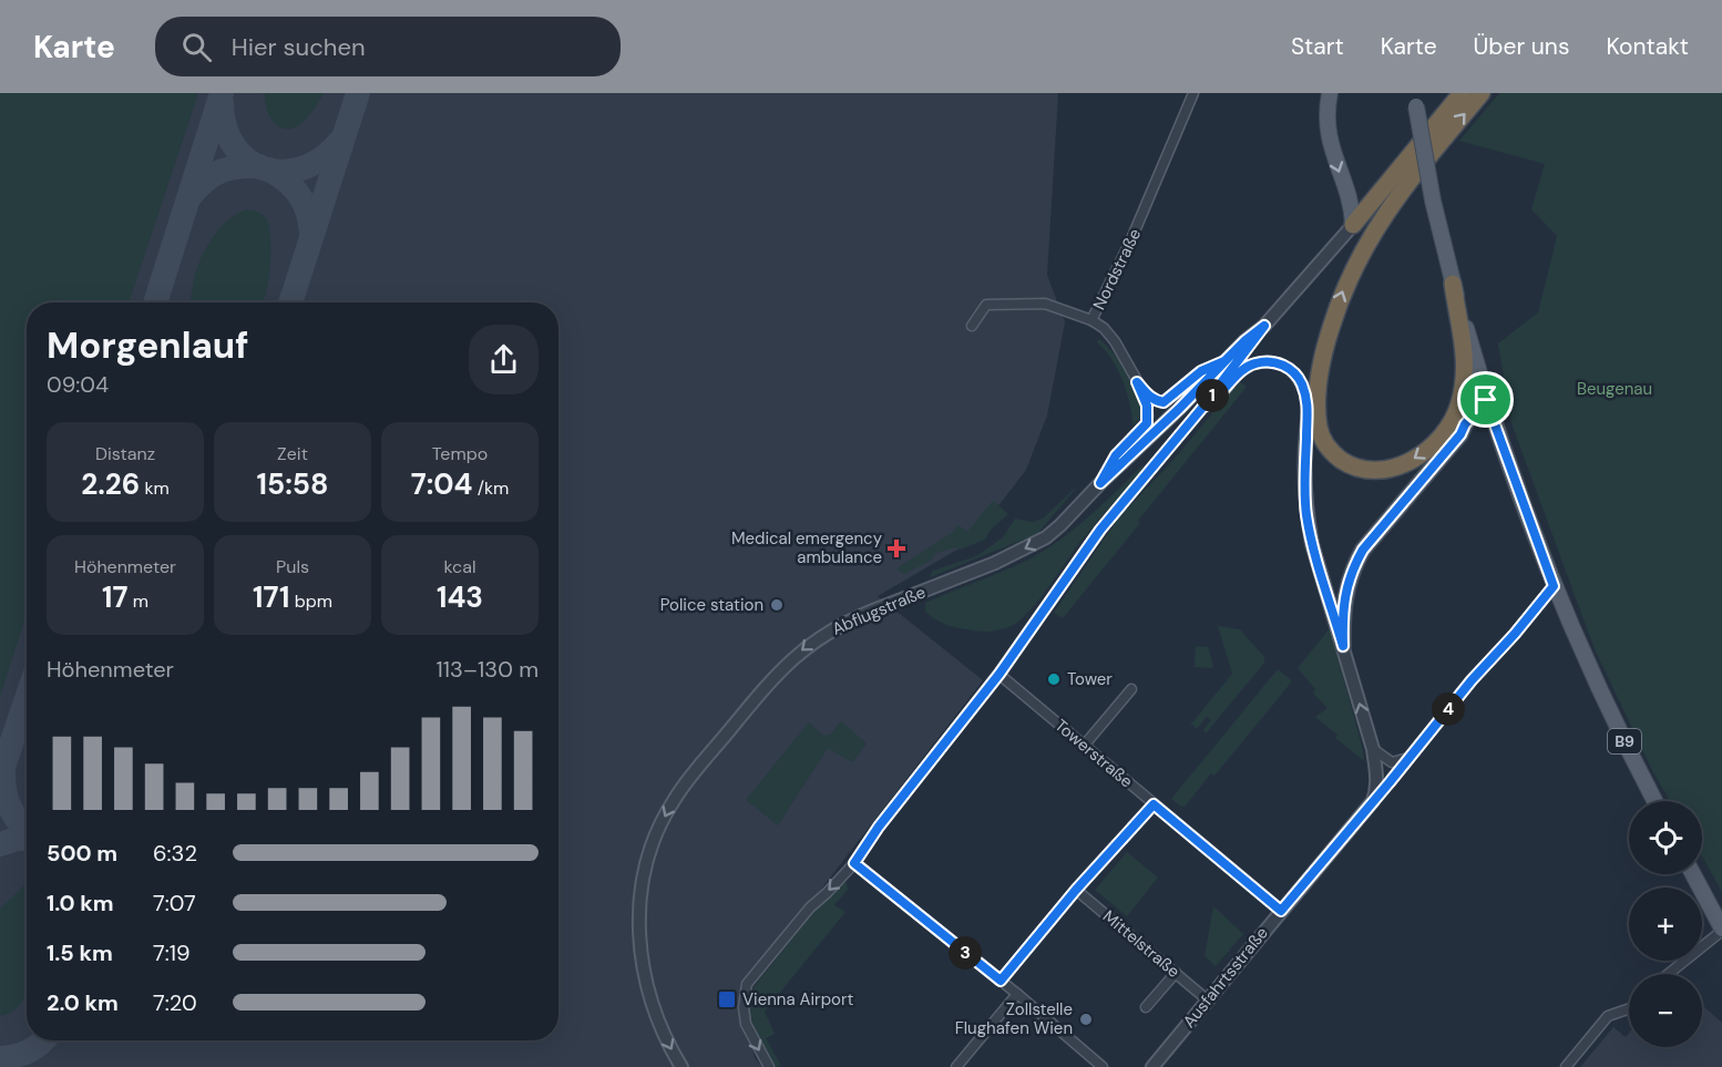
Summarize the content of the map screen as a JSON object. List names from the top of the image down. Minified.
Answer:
{"streets":{"main road":["B9"],"street":["Nordstraße","Abflugstraße","Towerstraße","Mittelstraße","Ausfahrtsstraße"]},"crossings":[["Towerstraße","Ausfahrtsstraße"],["Mittelstraße","Ausfahrtsstraße"]],"one_way":["Abflugstraße"],"parks":["Beugenau"],"places":{"health":["Medical emergency ambulance"],"other":["Police station","Tower","Zollstelle Flughafen Wien"],"transit":["Vienna Airport"]},"page":{"header":"Karte","search":"Hier suchen","nav":["Start","Karte","Über uns","Kontakt"],"heading":["Morgenlauf","09:04"],"pins":["1","4","3"],"stats":[["Distanz","2.26 km"],["Zeit","15:58"],["Tempo","7:04 /km"],["Höhenmeter","17 m"],["Puls","171 bpm"],["kcal","143"]],"chart":["Höhenmeter","113–130 m"],"map_buttons":["+","−"],"list":[{"name":"500 m","note":"6:32"},{"name":"1.0 km","note":"7:07"},{"name":"1.5 km","note":"7:19"},{"name":"2.0 km","note":"7:20"}]}}
